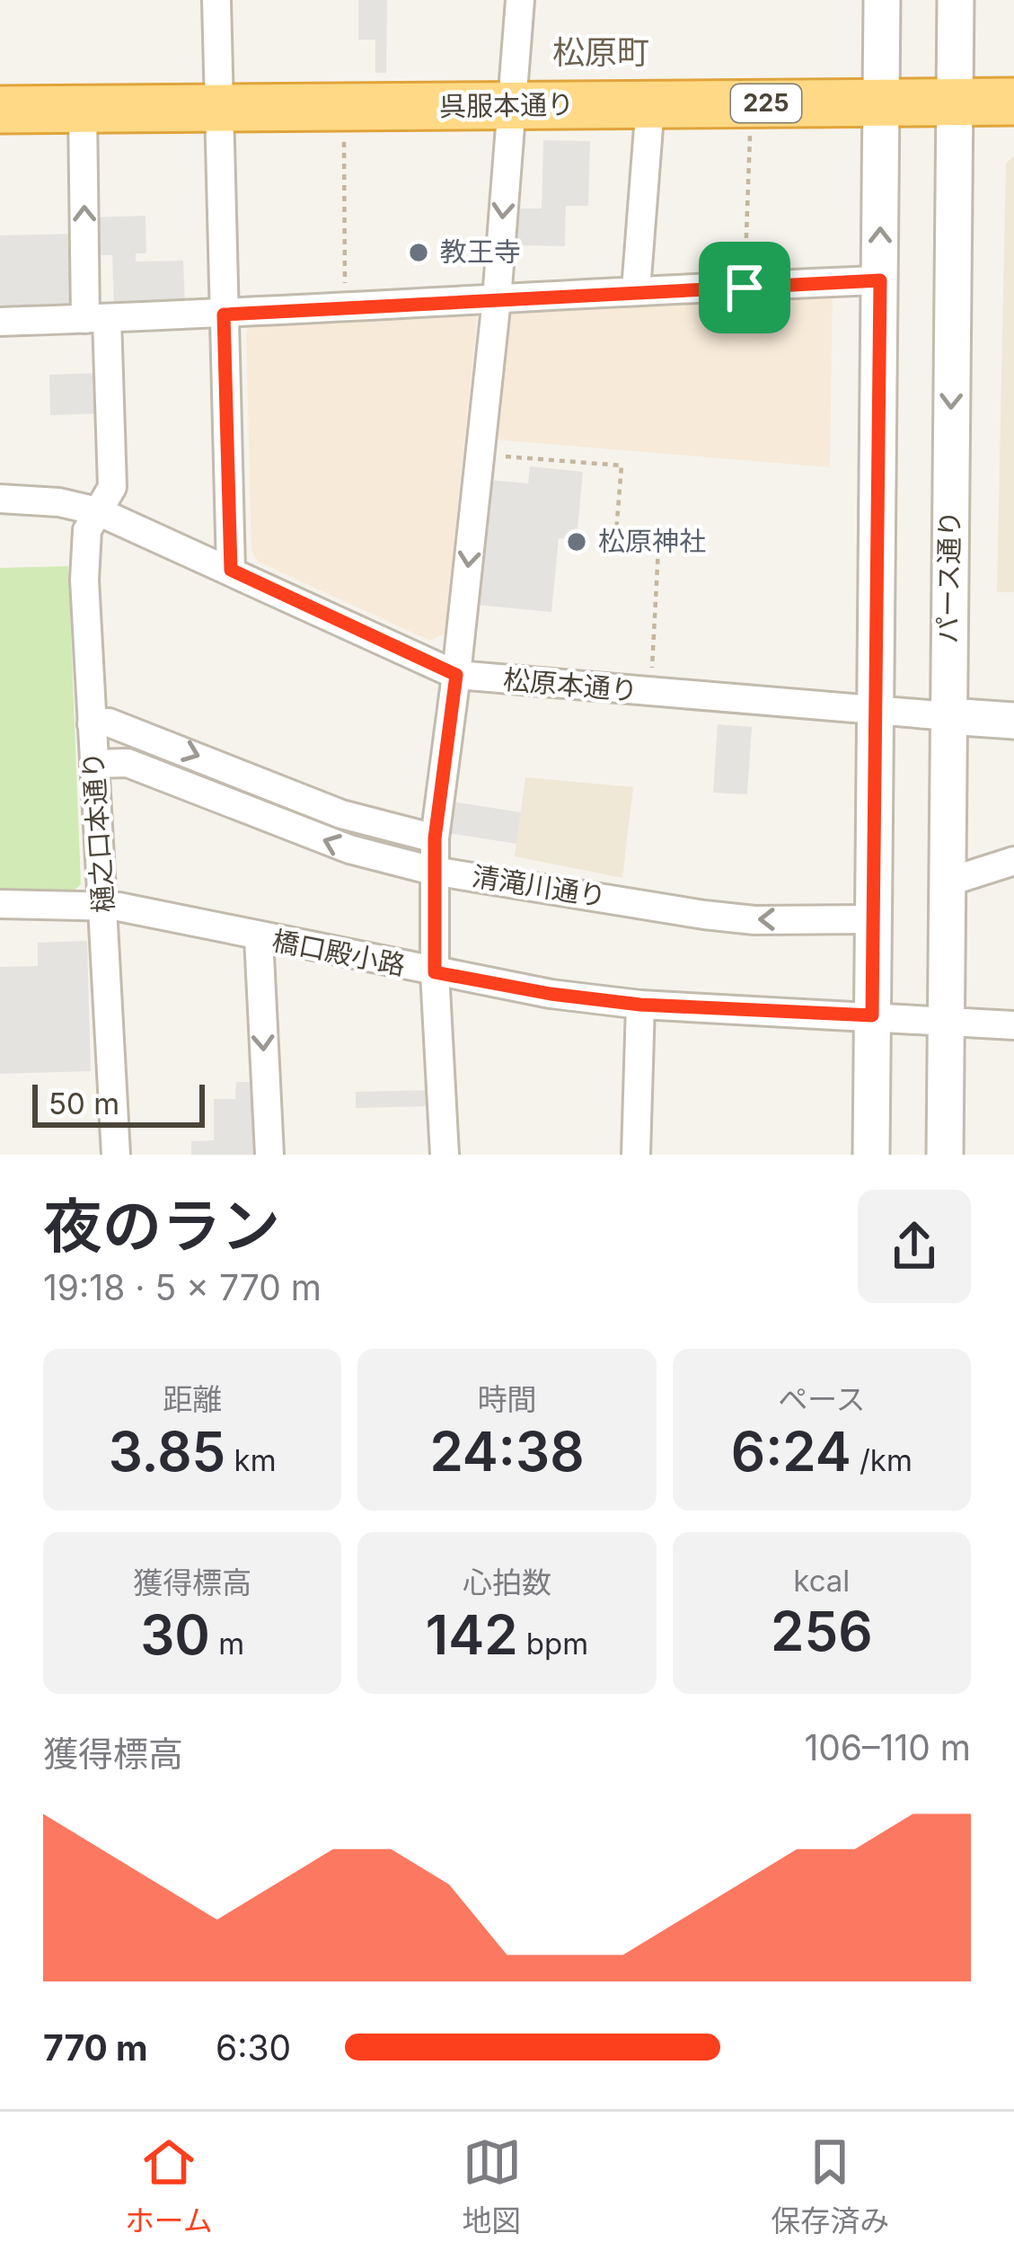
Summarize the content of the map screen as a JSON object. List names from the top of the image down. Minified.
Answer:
{"streets":{"highway":["225","呉服本通り"],"street":["パース通り","松原本通り","樋之口本通り","清滝川通り","橋口殿小路"]},"crossings":[["呉服本通り","パース通り"],["呉服本通り","樋之口本通り"],["パース通り","松原本通り"],["パース通り","橋口殿小路"],["松原本通り","樋之口本通り"],["樋之口本通り","清滝川通り"],["樋之口本通り","橋口殿小路"]],"districts":["松原町"],"places":["教王寺","松原神社"],"scale_bar":"50 m","page":{"scale":"50 m","heading":["夜のラン","19:18 · 5 × 770 m"],"stats":[["距離","3.85 km"],["時間","24:38"],["ペース","6:24 /km"],["獲得標高","30 m"],["心拍数","142 bpm"],["kcal","256"]],"chart":["獲得標高","106–110 m"],"list":[{"name":"770 m","note":"6:30"}],"tabs":["ホーム","地図","保存済み"]}}
